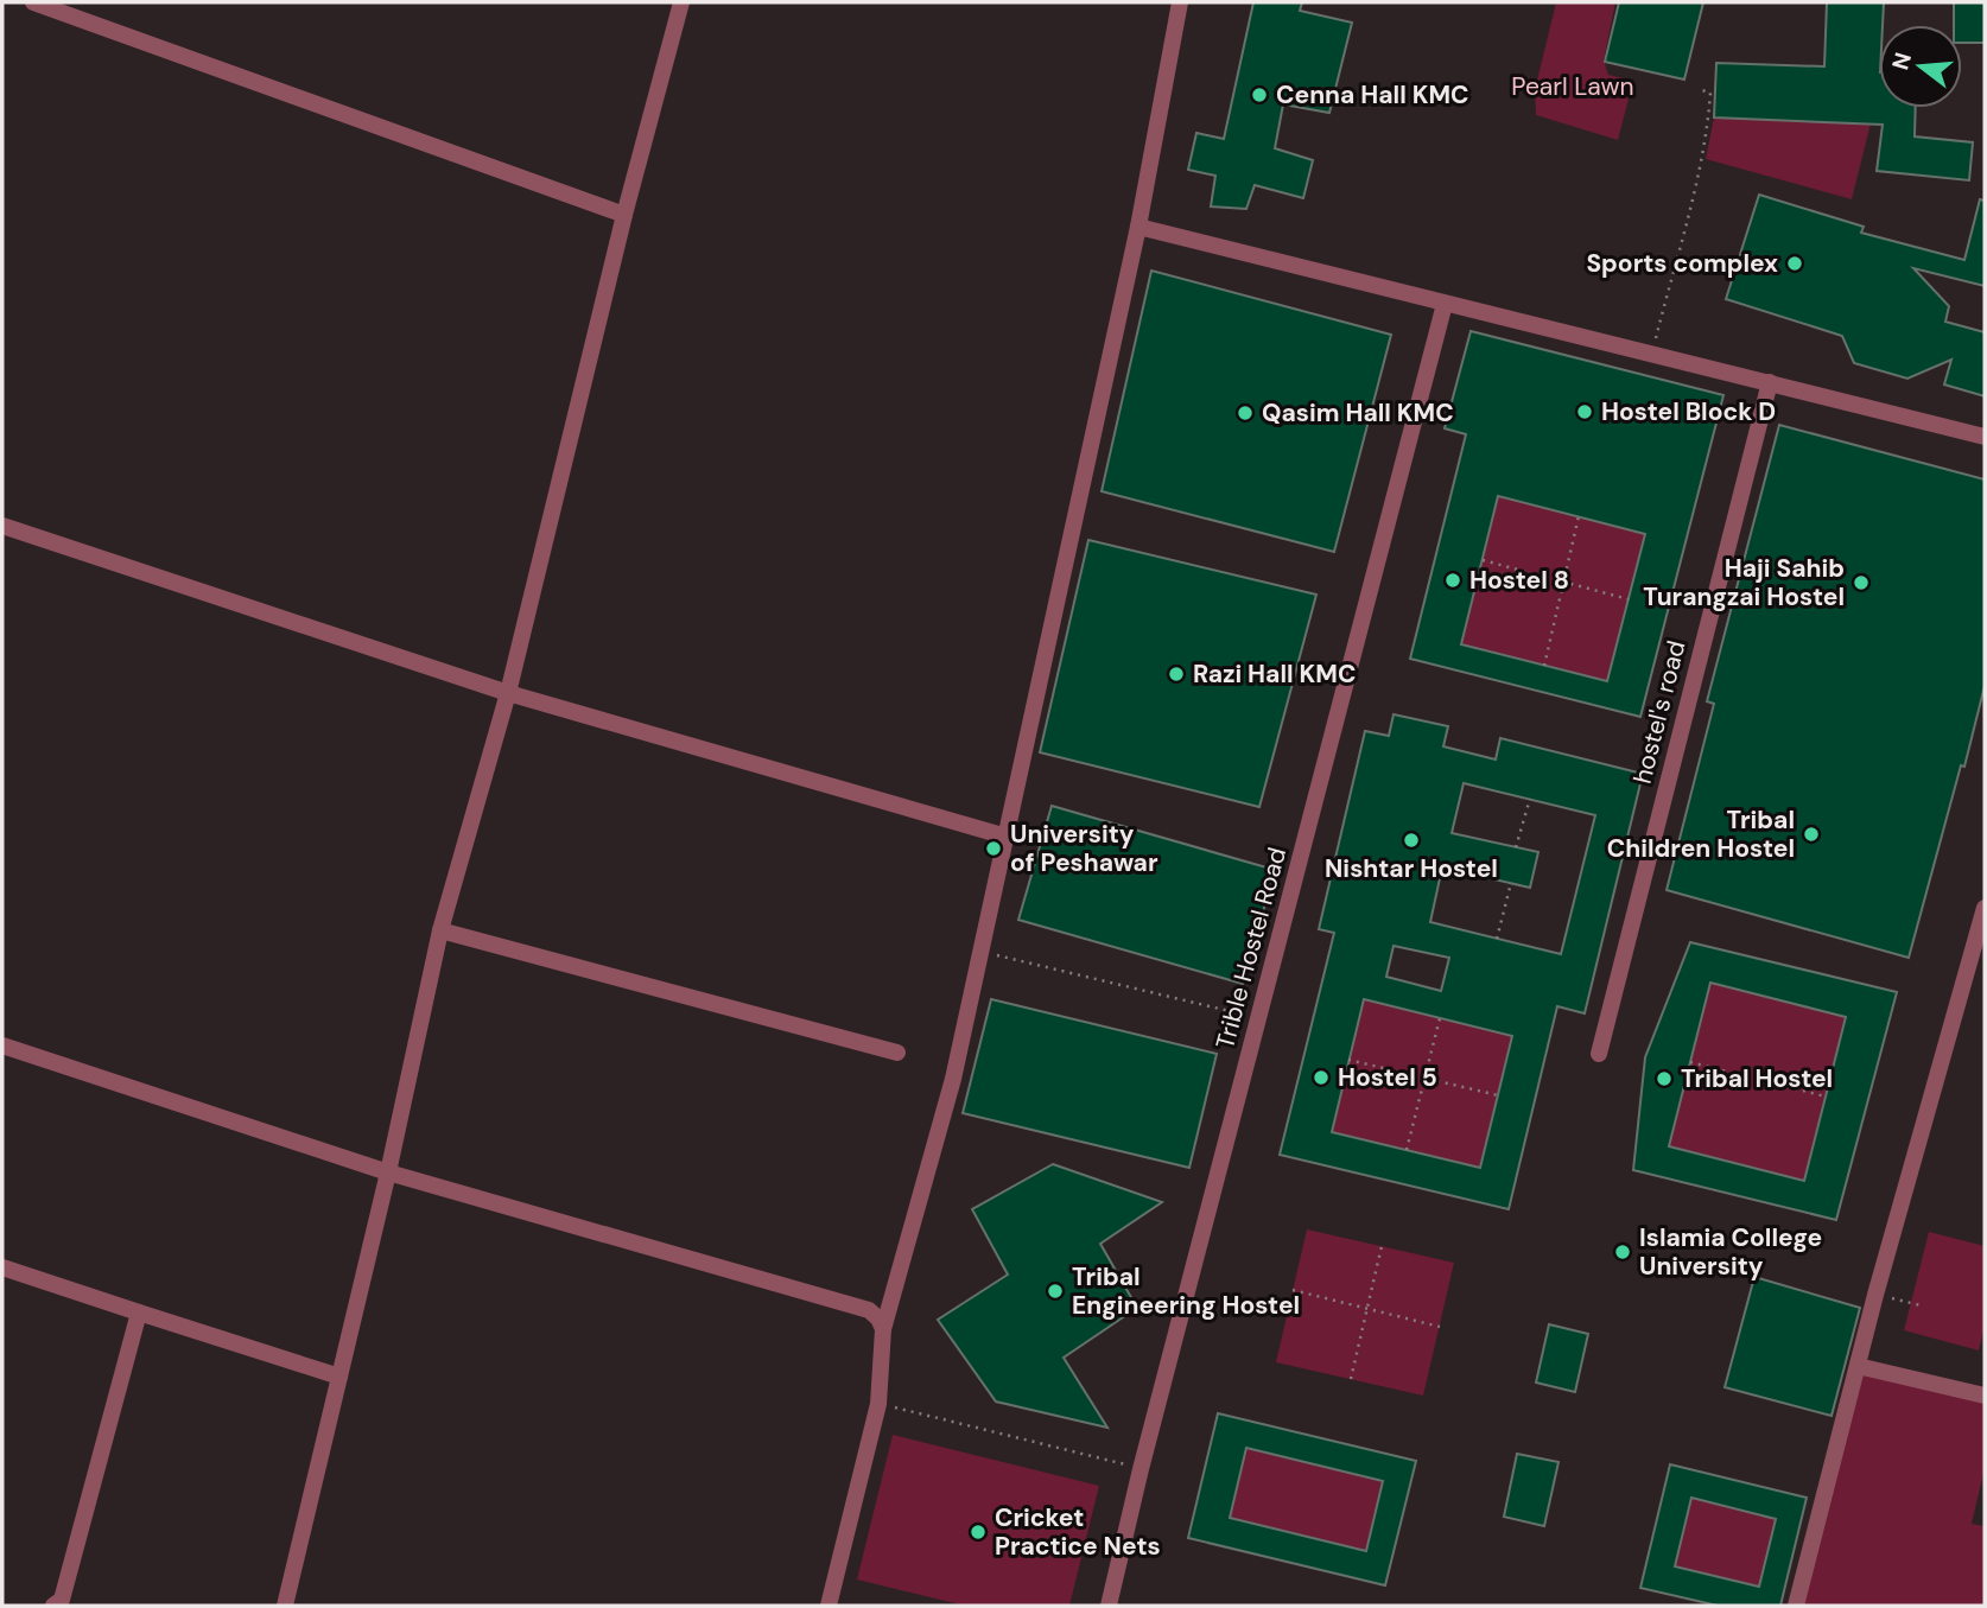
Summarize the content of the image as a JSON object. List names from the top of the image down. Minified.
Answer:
{"streets":{"street":["hostel's road","Trible Hostel Road"]},"parks":["Pearl Lawn"],"places":["Cenna Hall KMC","Sports complex","Hostel Block D","Qasim Hall KMC","Hostel 8","Haji Sahib Turangzai Hostel","Razi Hall KMC","Tribal Children Hostel","Nishtar Hostel","University of Peshawar","Hostel 5","Tribal Hostel","Islamia College University","Tribal Engineering Hostel","Cricket Practice Nets"],"north":"left"}
